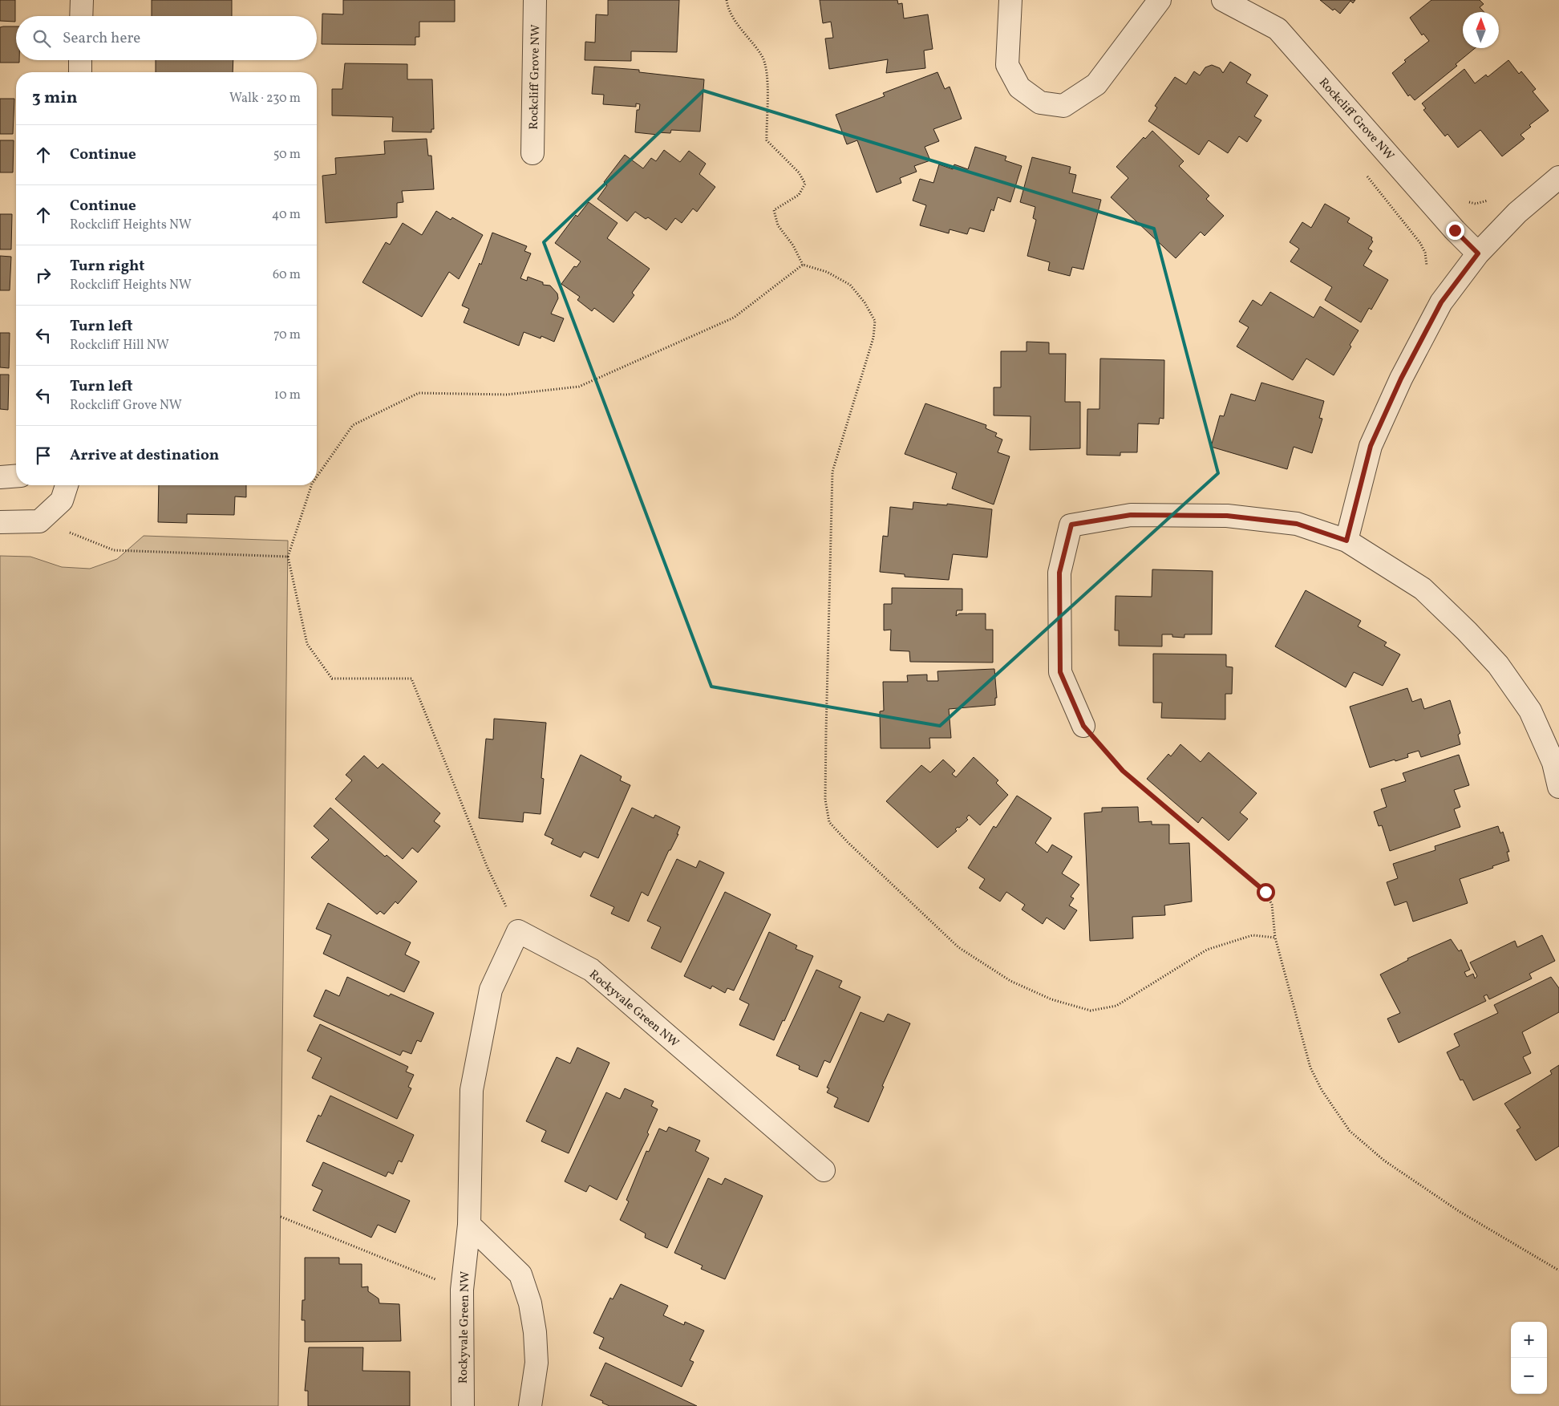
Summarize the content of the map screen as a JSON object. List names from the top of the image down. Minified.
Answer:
{"streets":{"street":["Rockcliff Grove NW","Rockyvale Green NW"]},"north":"top","page":{"search":"Search here","heading":["3 min","Walk · 230 m"],"list":[["Continue","50 m"],["Continue","Rockcliff Heights NW","40 m"],["Turn right","Rockcliff Heights NW","60 m"],["Turn left","Rockcliff Hill NW","70 m"],["Turn left","Rockcliff Grove NW","10 m"],"Arrive at destination"],"map_buttons":["+","−"]}}
